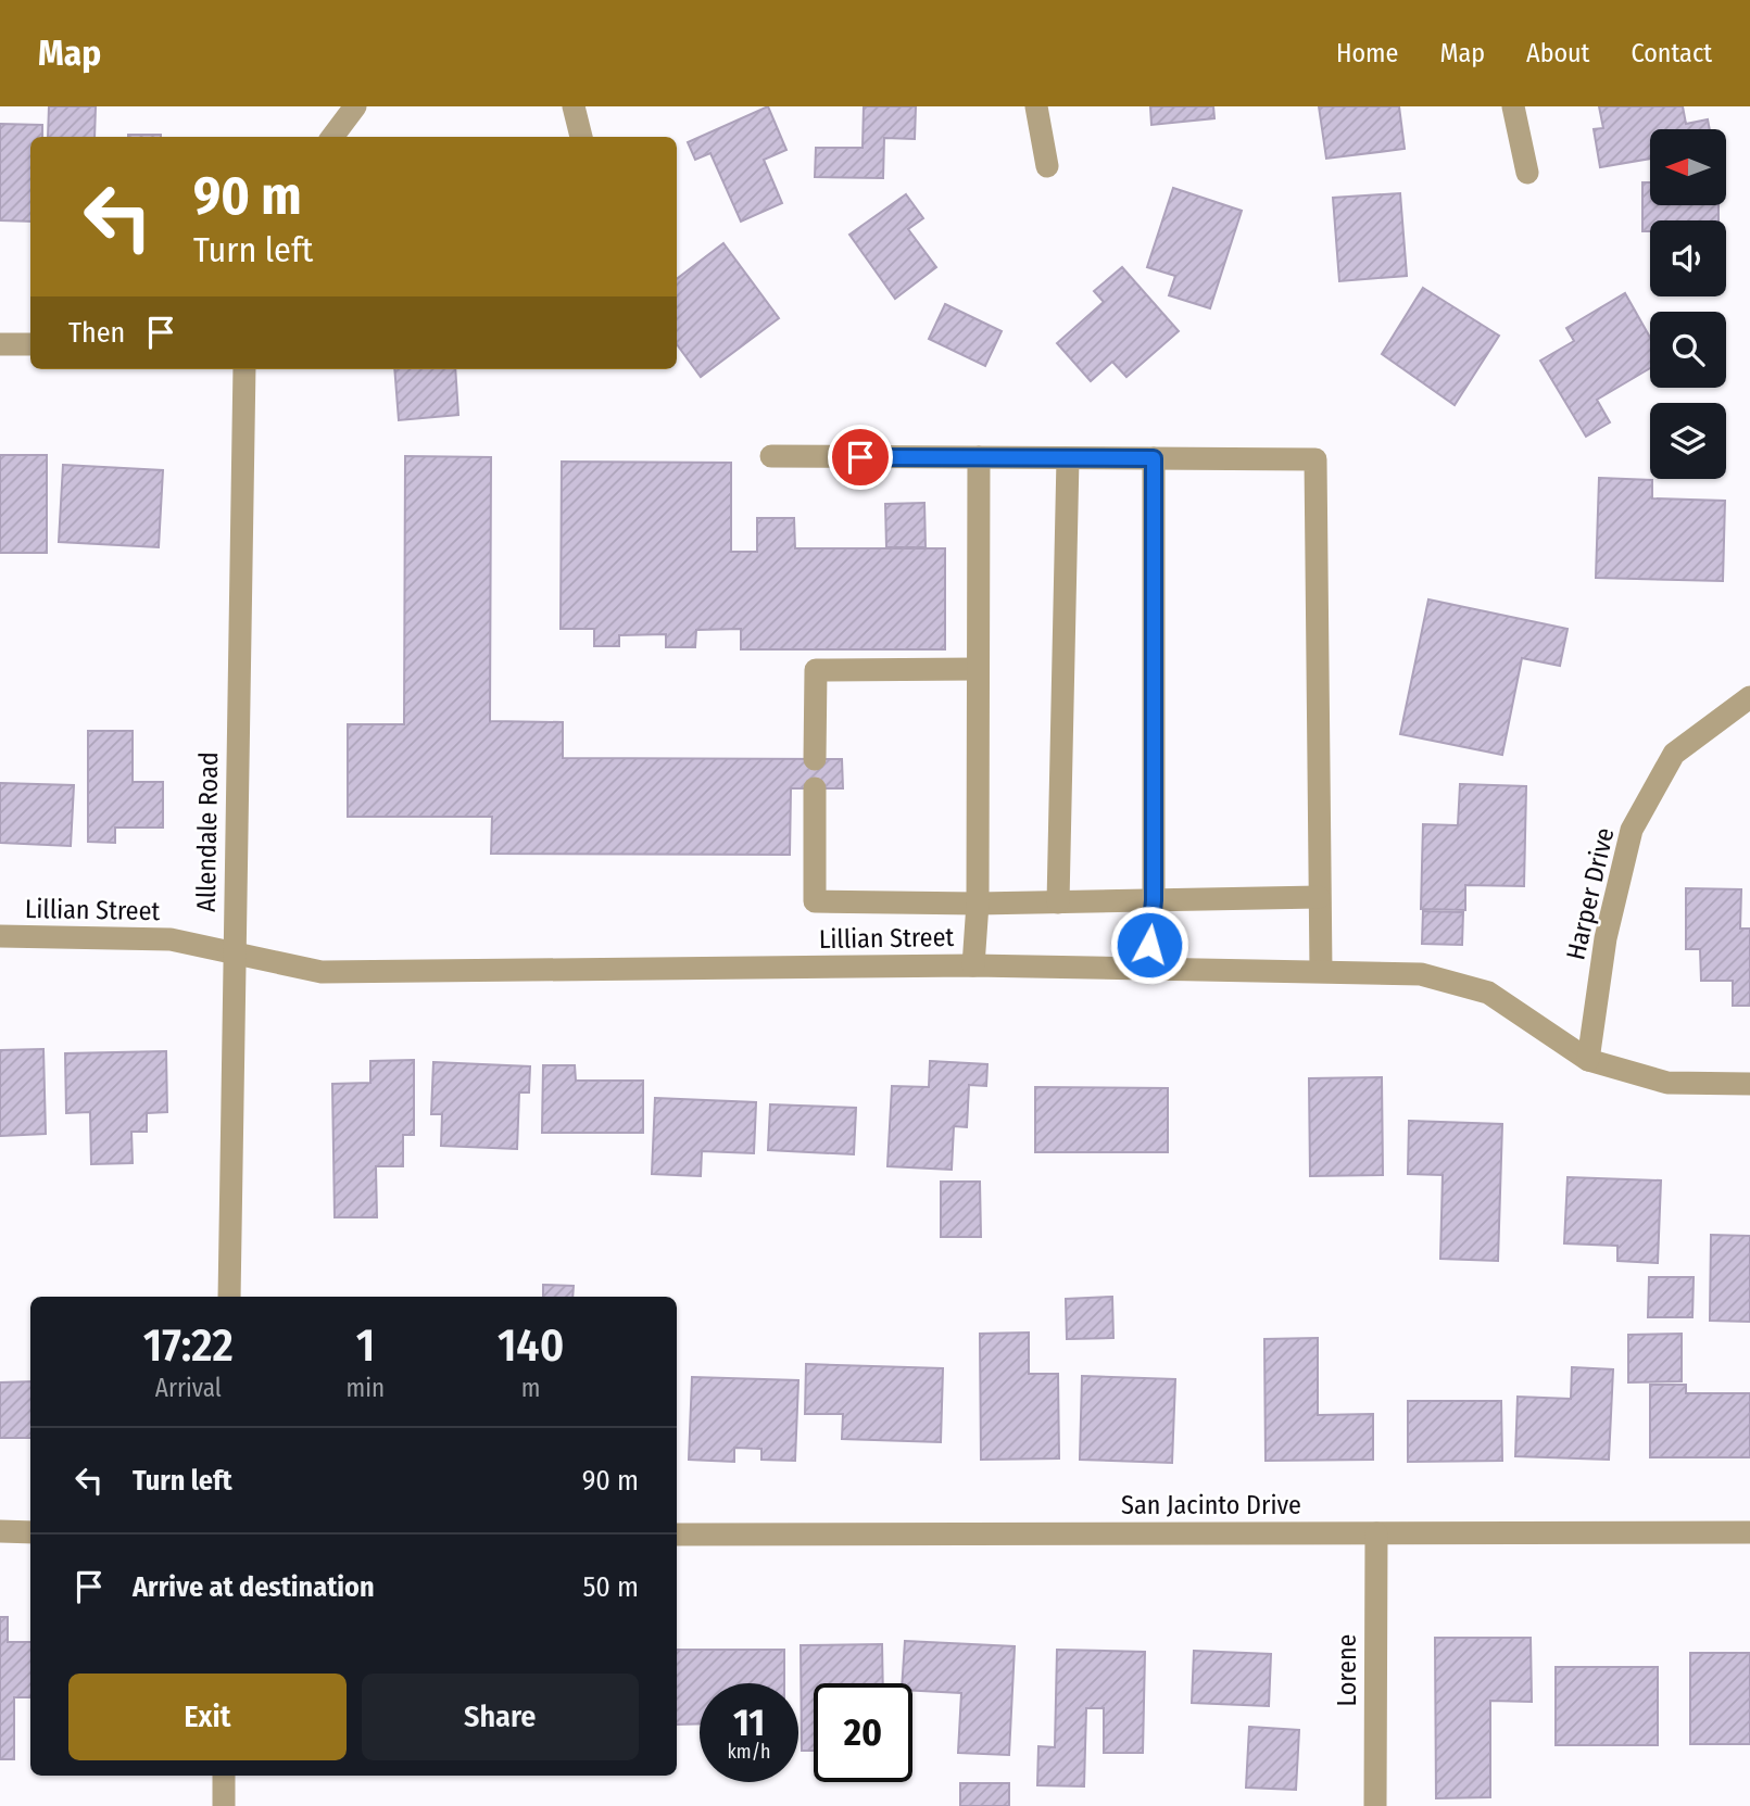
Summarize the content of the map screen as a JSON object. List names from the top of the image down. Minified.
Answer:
{"streets":{"street":["Allendale Road","Harper Drive","Lillian Street","San Jacinto Drive","Lorene"]},"crossings":[["Allendale Road","Lillian Street"],["Harper Drive","Lillian Street"],["San Jacinto Drive","Lorene"]],"north":"left","page":{"header":"Map","nav":["Home","Map","About","Contact"],"turn":["90 m","Turn left"],"then":"Then","eta":["17:22","Arrival","1","min","140","m"],"list":[{"name":"Turn left","value":"90 m"},{"name":"Arrive at destination","value":"50 m"}],"buttons":["Exit","Share"],"speed":"11 km/h","limit":"20"}}
